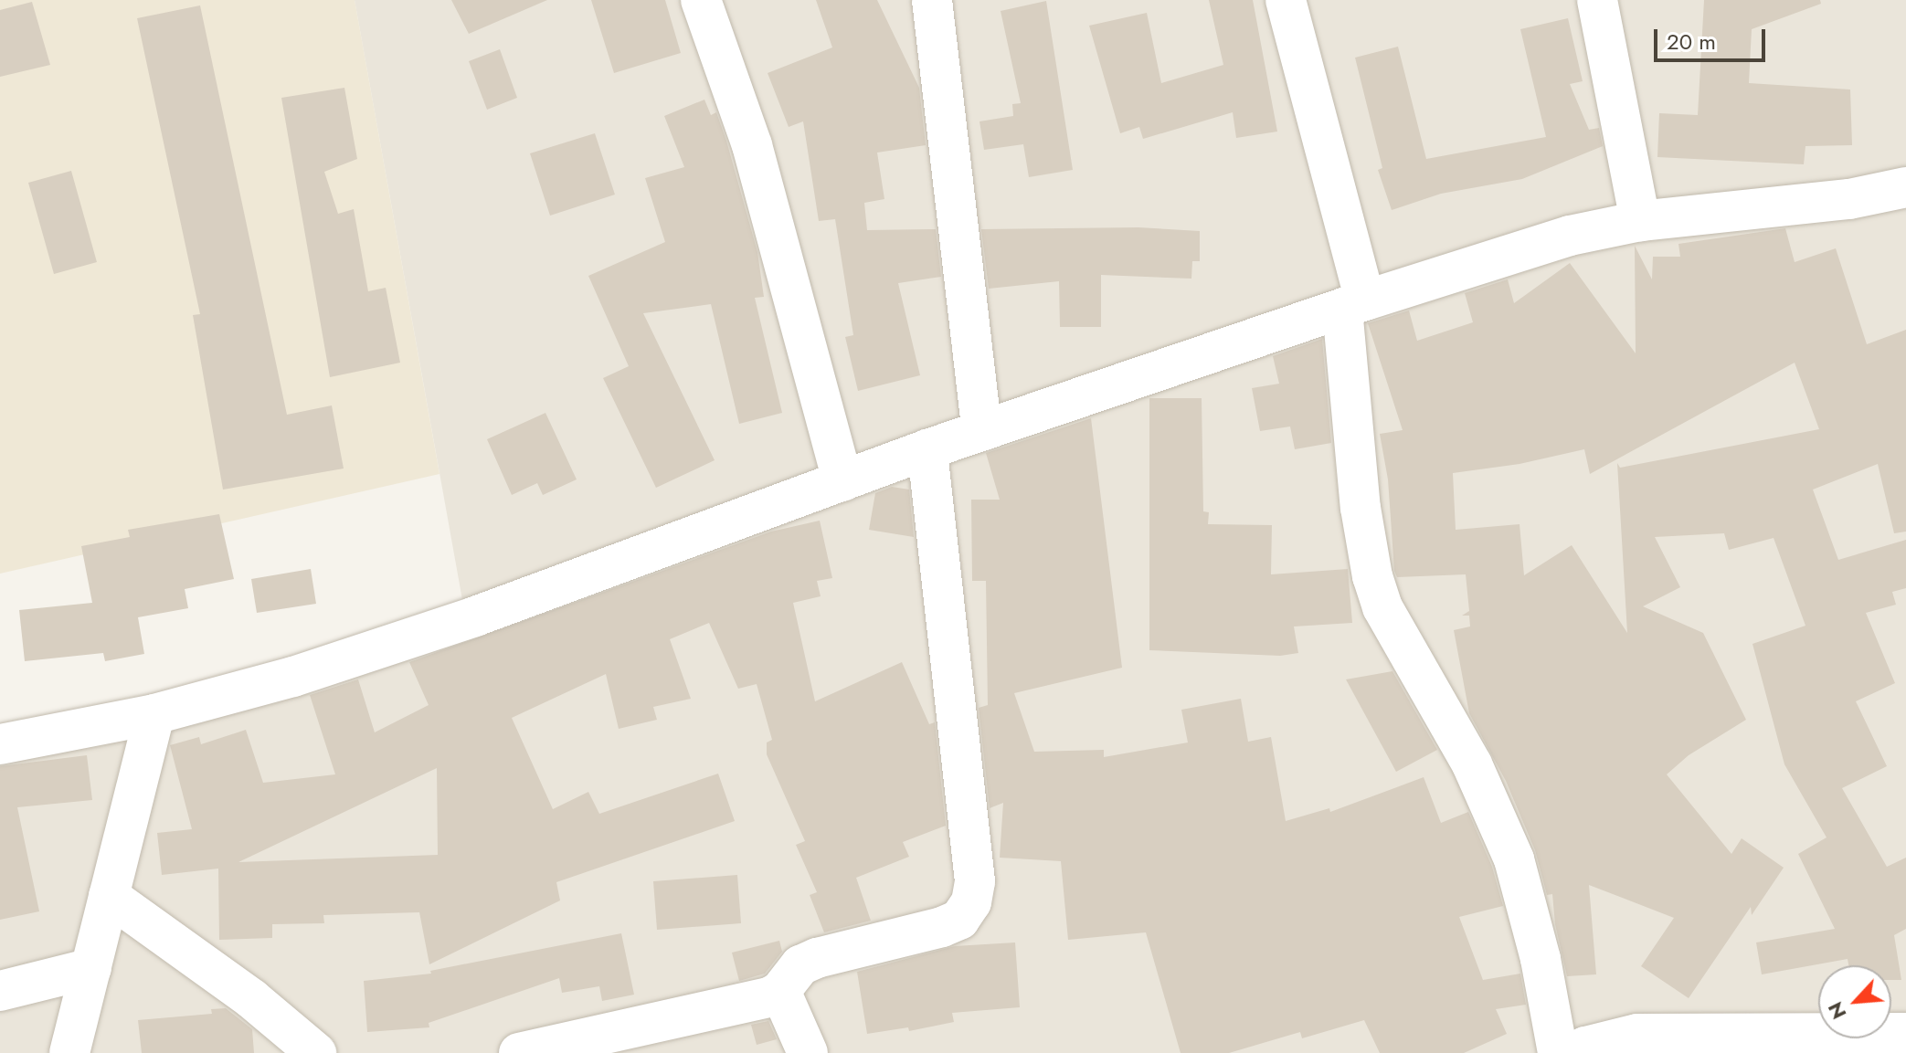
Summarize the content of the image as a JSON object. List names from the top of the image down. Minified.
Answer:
{"scale_bar":"20 m","north":"bottom left"}
